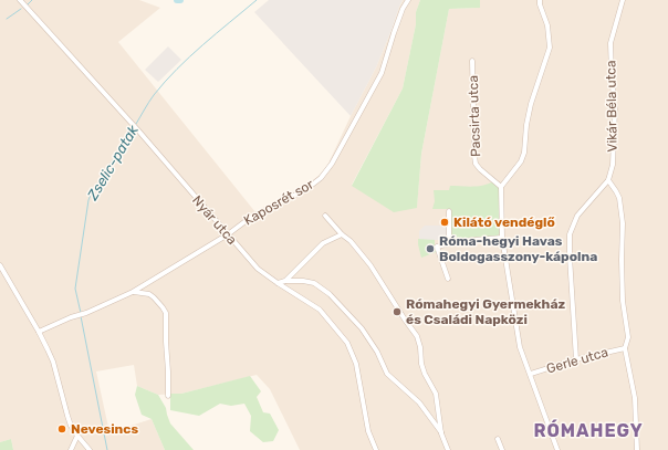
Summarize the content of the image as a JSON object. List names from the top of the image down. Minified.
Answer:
{"streets":{"street":["Vikár Béla utca","Pacsirta utca","Kaposrét sor","Nyár utca","Gerle utca"]},"crossings":[["Vikár Béla utca","Gerle utca"],["Kaposrét sor","Nyár utca"]],"districts":["RÓMAHEGY"],"water":["Zselic-patak"],"places":["Kilátó vendéglő","Róma-hegyi Havas Boldogasszony-kápolna","Rómahegyi Gyermekház és Családi Napközi","Nevesincs"]}
